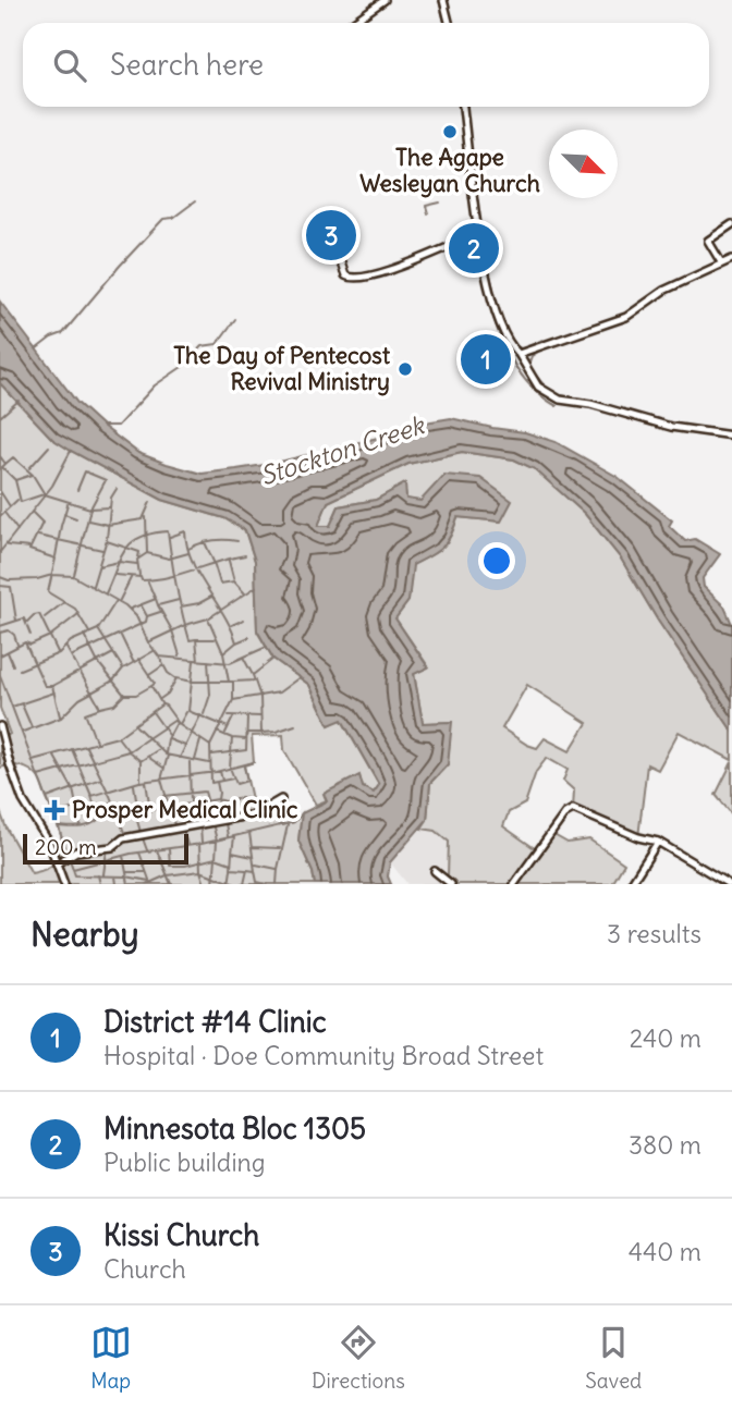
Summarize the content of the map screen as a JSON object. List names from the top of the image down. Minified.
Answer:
{"water":["Stockton Creek"],"places":{"other":["The Agape Wesleyan Church","The Day of Pentecost Revival Ministry"],"health":["Prosper Medical Clinic"]},"scale_bar":"200 m","north":"bottom right","page":{"search":"Search here","pins":["3","2","1"],"scale":"200 m","heading":["Nearby","3 results"],"list":[{"mark":"1","name":"District #14 Clinic","note":"Hospital · Doe Community Broad Street","value":"240 m"},{"mark":"2","name":"Minnesota Bloc 1305","note":"Public building","value":"380 m"},{"mark":"3","name":"Kissi Church","note":"Church","value":"440 m"}],"nav":["Map","Directions","Saved"]}}
